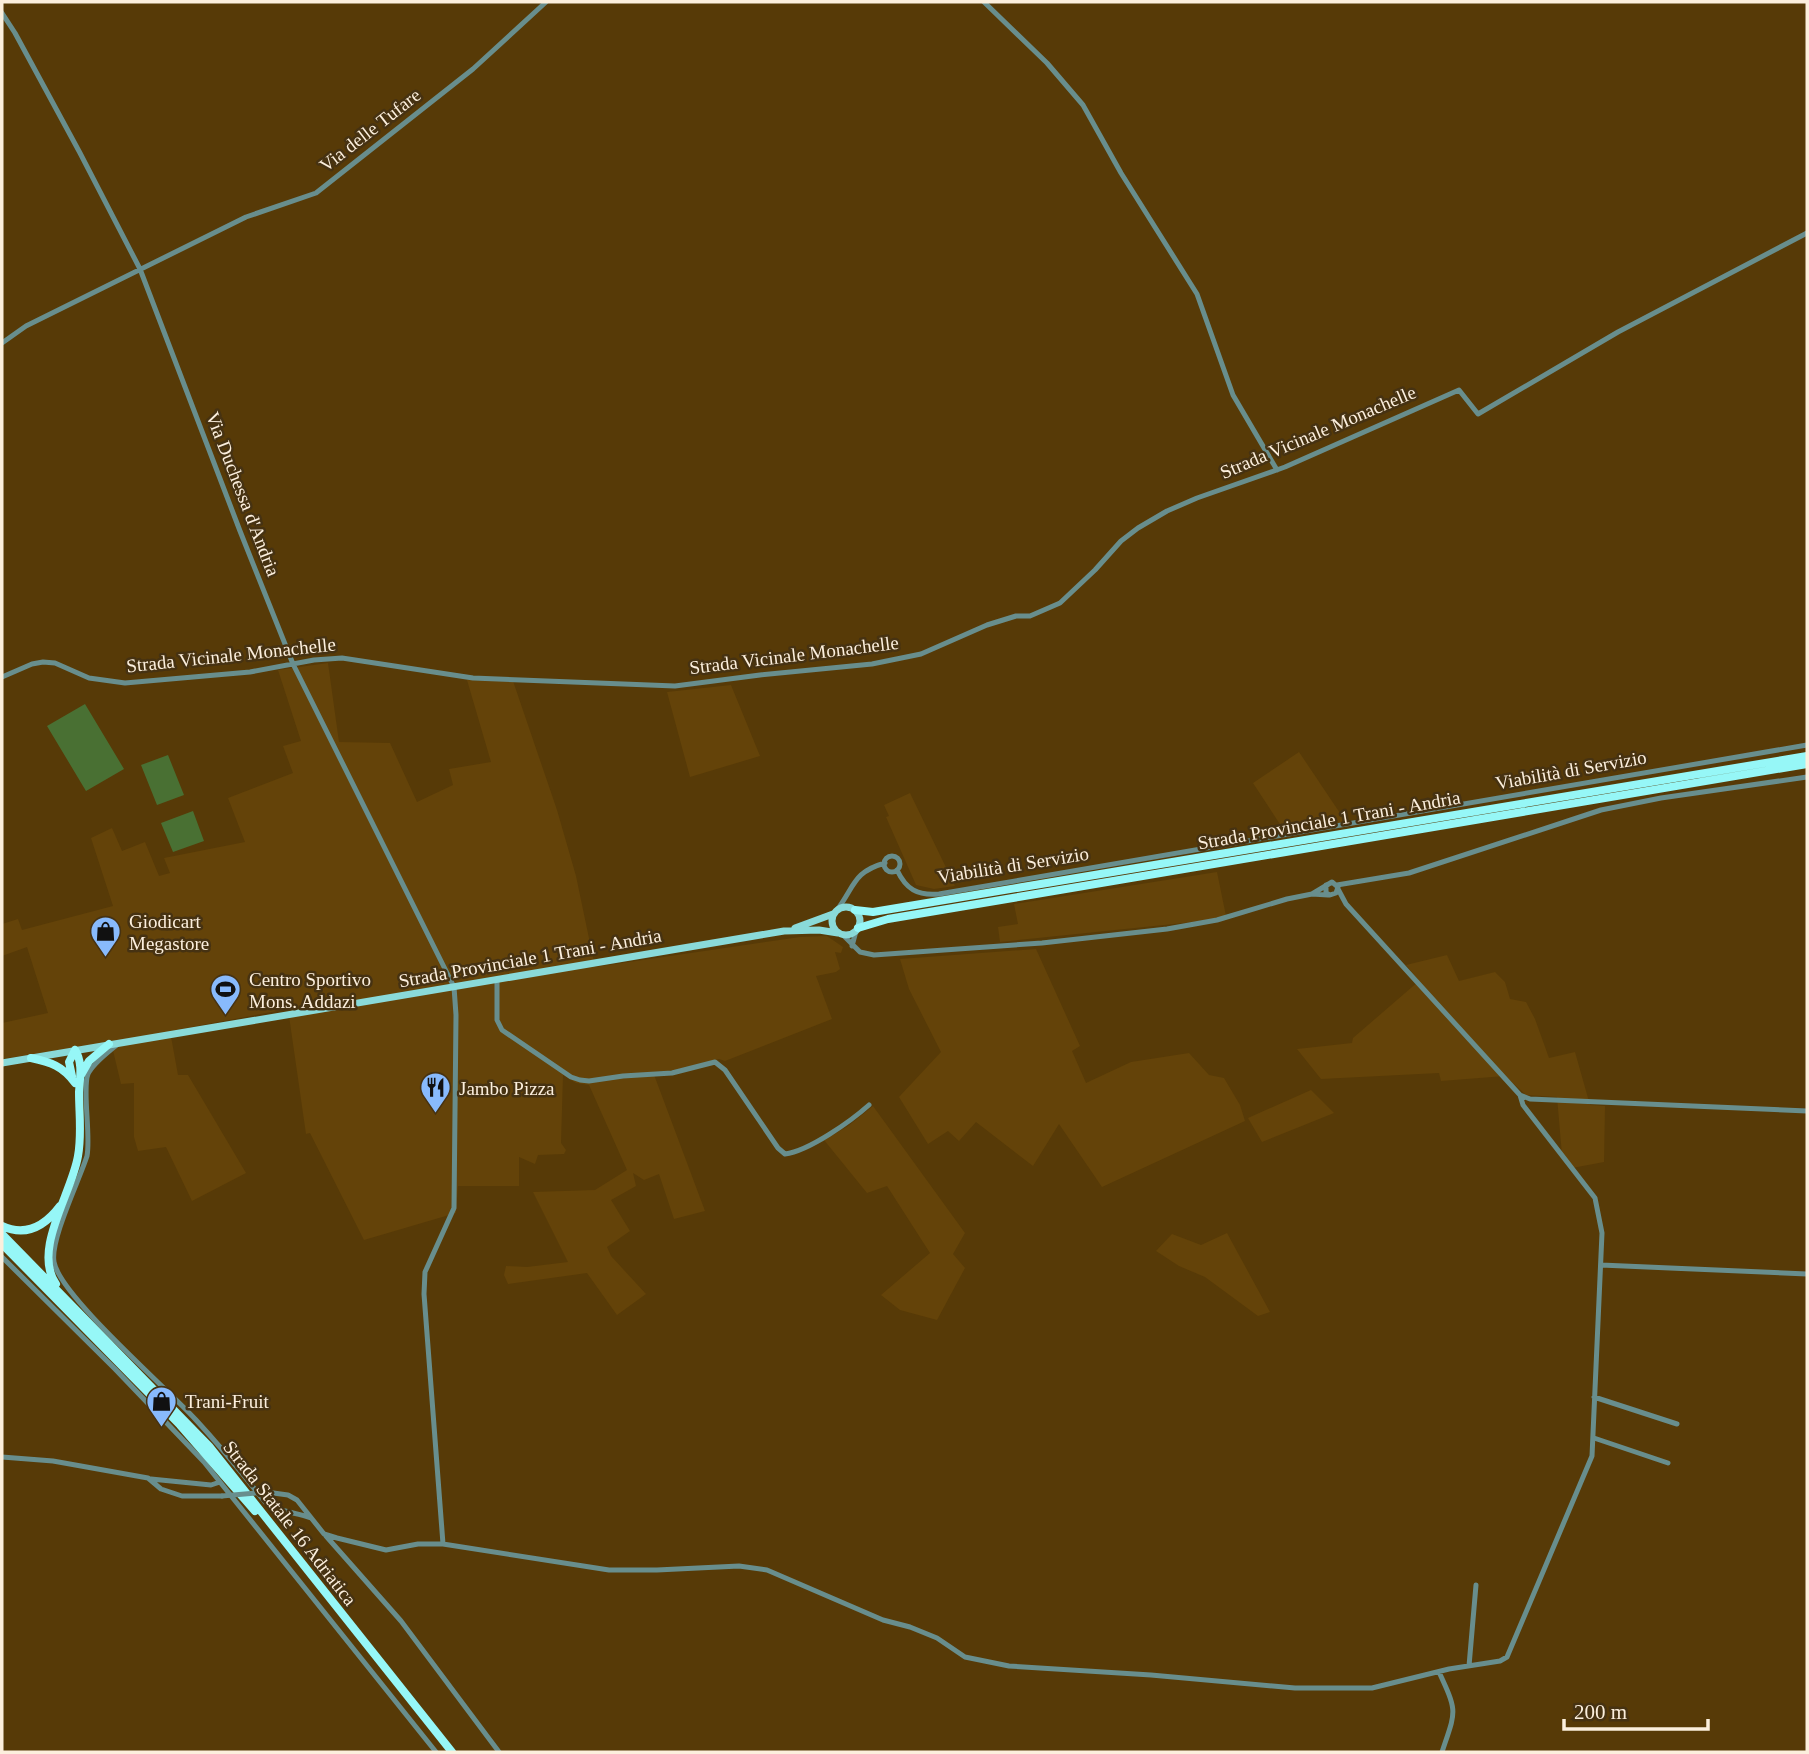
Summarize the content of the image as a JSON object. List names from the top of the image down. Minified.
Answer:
{"streets":{"highway":["Strada Provinciale 1 Trani - Andria","Strada Statale 16 Adriatica"],"street":["Via delle Tufare","Strada Vicinale Monachelle","Via Duchessa d'Andria","Viabilità di Servizio"]},"crossings":[["Via delle Tufare","Via Duchessa d'Andria"],["Strada Vicinale Monachelle","Via Duchessa d'Andria"],["Via Duchessa d'Andria","Strada Provinciale 1 Trani - Andria"]],"places":{"shop":["Giodicart Megastore","Trani-Fruit"],"sports":["Centro Sportivo Mons. Addazi"],"restaurant":["Jambo Pizza"]},"scale_bar":"200 m"}
